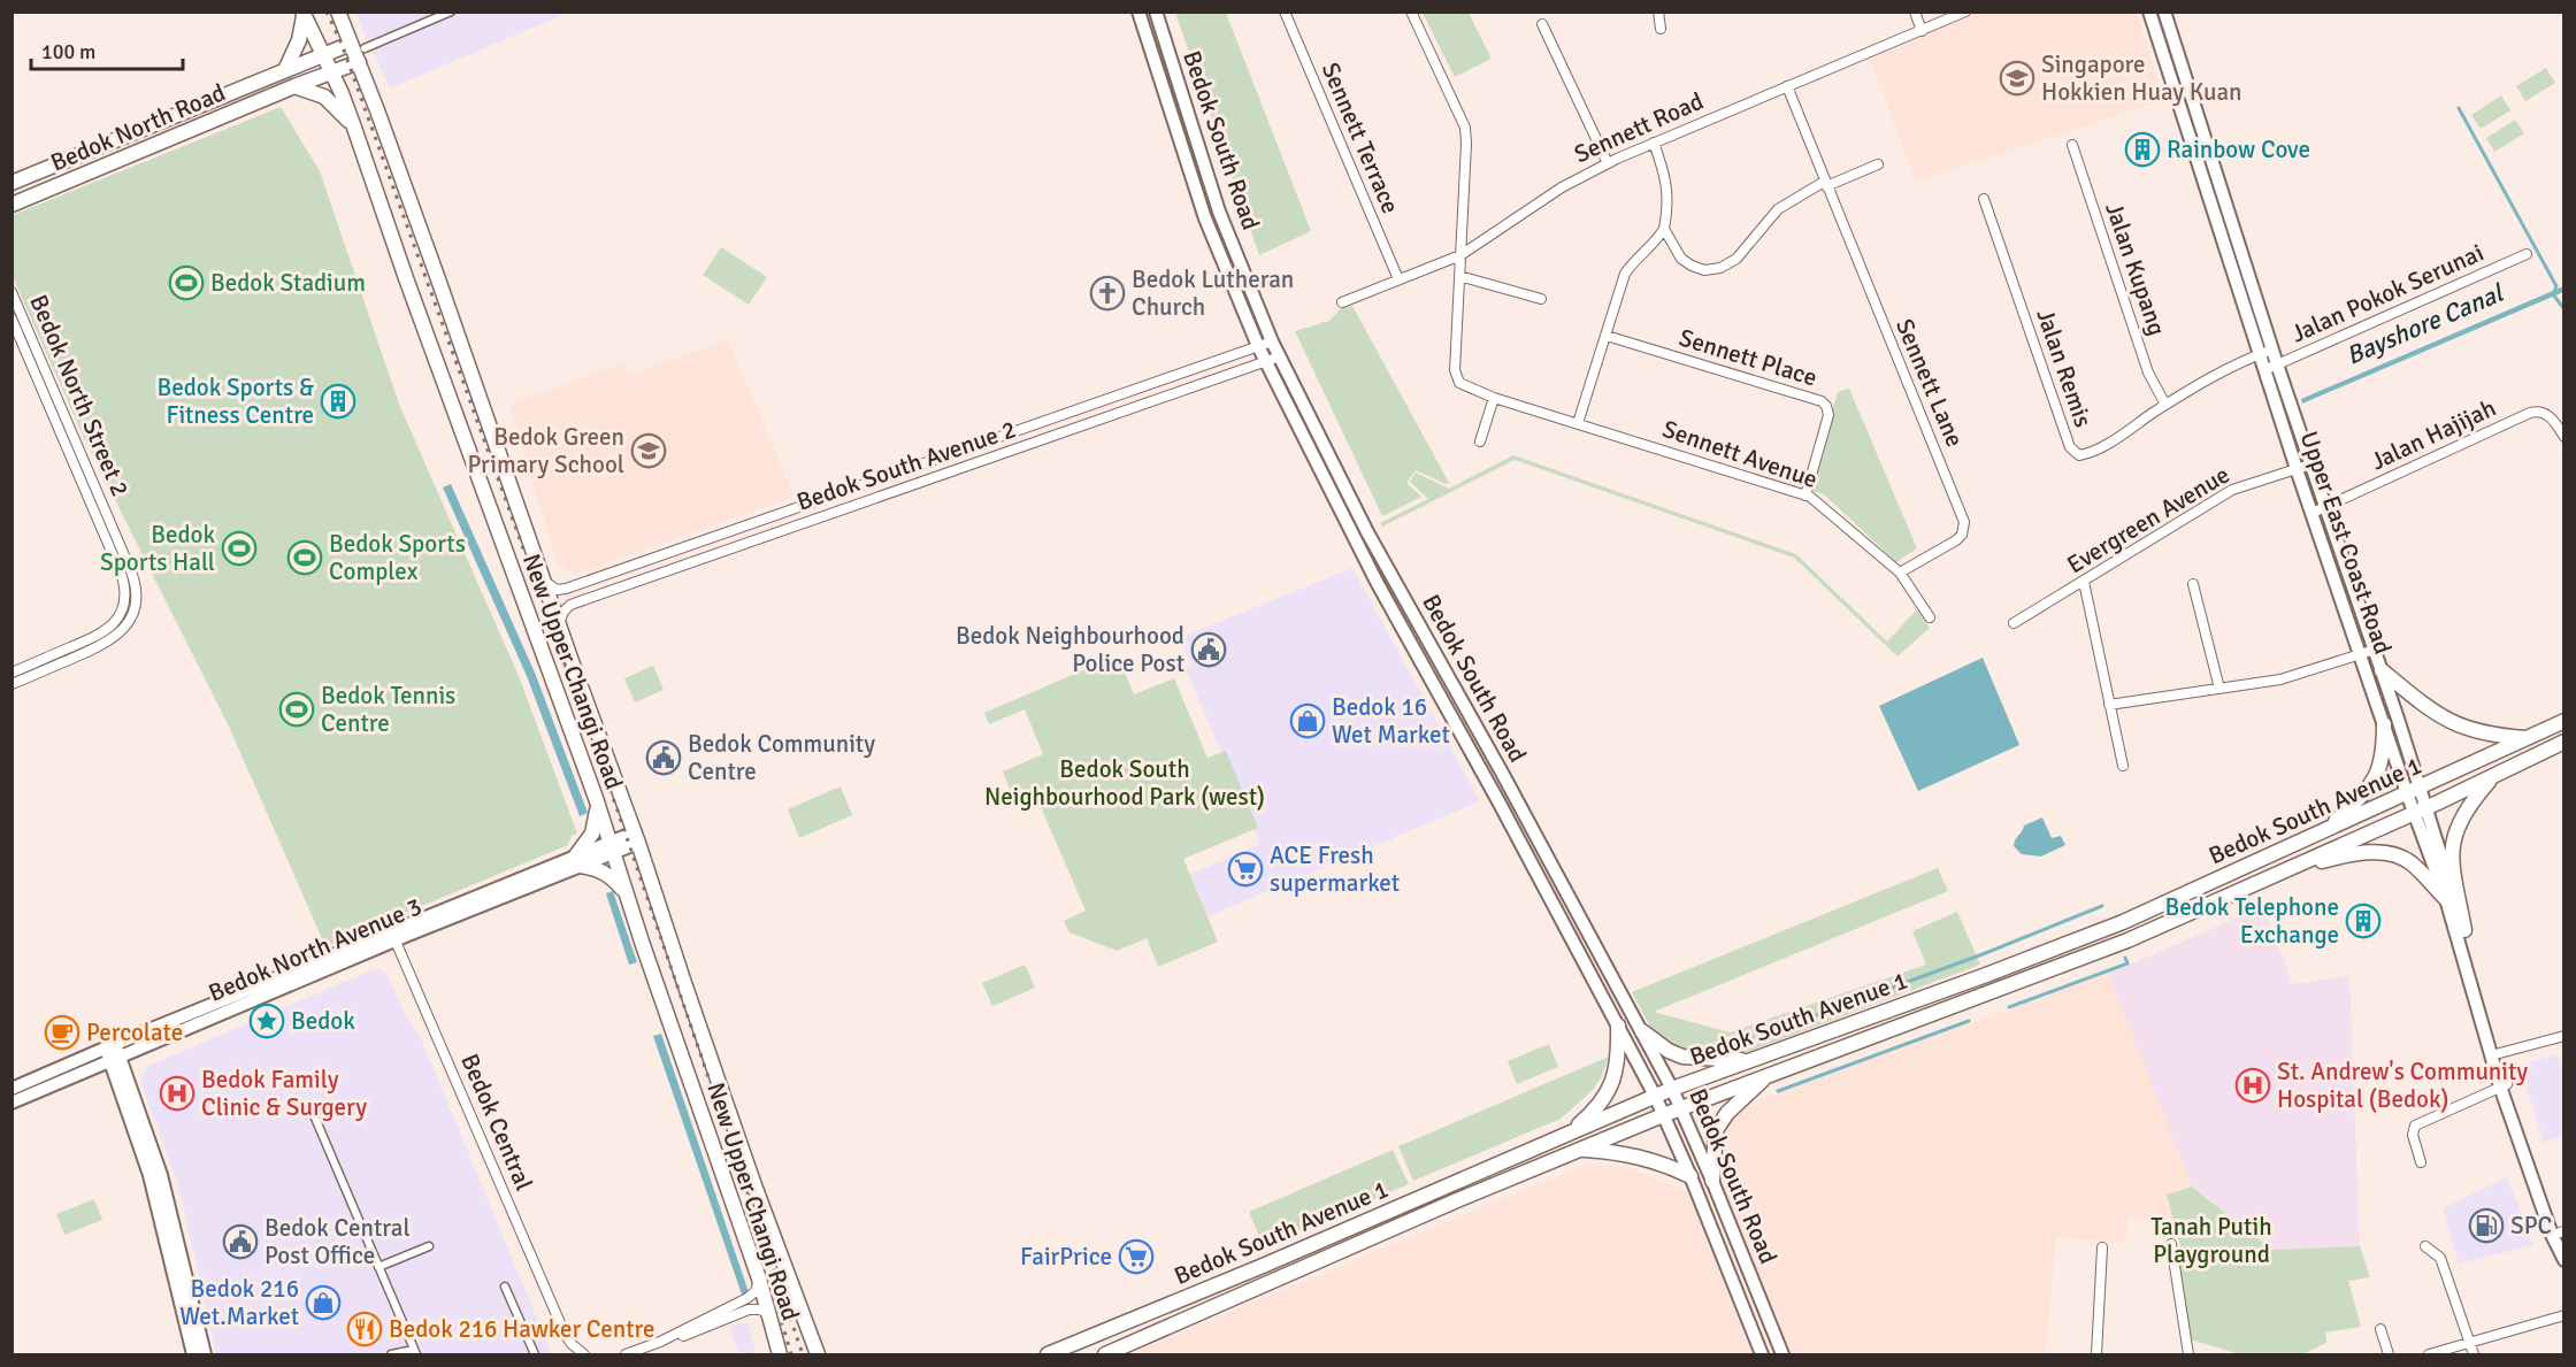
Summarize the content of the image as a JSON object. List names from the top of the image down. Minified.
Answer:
{"streets":{"main road":["Bedok North Road","Bedok South Road","Upper East Coast Road","New Upper Changi Road","Bedok South Avenue 1","Bedok North Avenue 3"],"street":["Sennett Road","Sennett Terrace","Jalan Kupang","Jalan Pokok Serunai","Sennett Place","Jalan Remis","Sennett Lane","Bedok North Street 2","Jalan Hajijah","Sennett Avenue","Bedok South Avenue 2","Evergreen Avenue","Bedok Central"]},"crossings":[["Bedok North Road","New Upper Changi Road"],["Sennett Road","Sennett Terrace"],["Sennett Road","Sennett Lane"],["Sennett Road","Sennett Avenue"],["Bedok South Road","Bedok South Avenue 2"],["Bedok South Road","Bedok South Avenue 1"],["Jalan Kupang","Jalan Remis"],["Jalan Pokok Serunai","Upper East Coast Road"],["Sennett Place","Sennett Avenue"],["Jalan Remis","Upper East Coast Road"],["Sennett Lane","Sennett Avenue"],["Jalan Hajijah","Upper East Coast Road"],["Bedok South Avenue 2","New Upper Changi Road"],["Evergreen Avenue","Upper East Coast Road"],["Upper East Coast Road","Bedok South Avenue 1"],["New Upper Changi Road","Bedok North Avenue 3"],["Bedok North Avenue 3","Bedok Central"]],"water":["Bayshore Canal"],"parks":["Bedok South Neighbourhood Park (west)","Tanah Putih Playground"],"places":{"school or university":["Singapore Hokkien Huay Kuan","Bedok Green Primary School"],"building":["Rainbow Cove","Bedok Sports & Fitness Centre","Bedok Telephone Exchange"],"sports":["Bedok Stadium","Bedok Sports Hall","Bedok Sports Complex","Bedok Tennis Centre"],"church":["Bedok Lutheran Church"],"public building":["Bedok Neighbourhood Police Post","Bedok Community Centre","Bedok Central Post Office"],"shop":["Bedok 16 Wet Market","Bedok 216 Wet.Market"],"supermarket":["ACE Fresh supermarket","FairPrice"],"place":["Bedok"],"cafe":["Percolate"],"hospital":["St. Andrew's Community Hospital (Bedok)","Bedok Family Clinic & Surgery"],"fuel station":["SPC"],"restaurant":["Bedok 216 Hawker Centre"]},"scale_bar":"100 m"}
